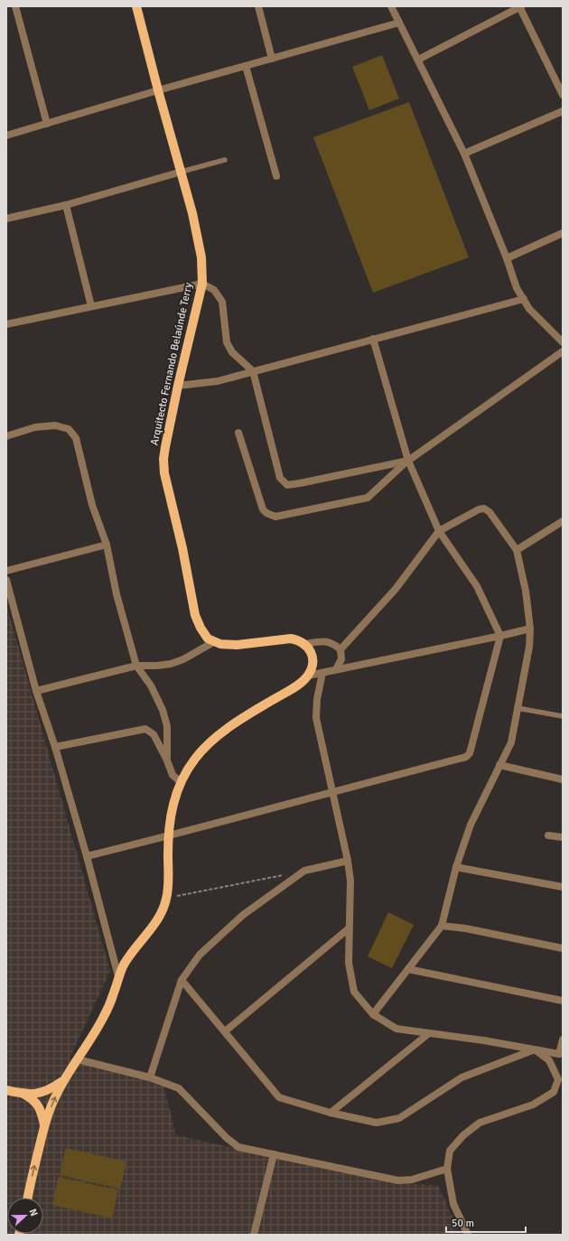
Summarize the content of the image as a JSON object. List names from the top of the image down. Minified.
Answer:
{"streets":{"main road":["Arquitecto Fernando Belaúnde Terry"]},"scale_bar":"50 m","north":"right"}
